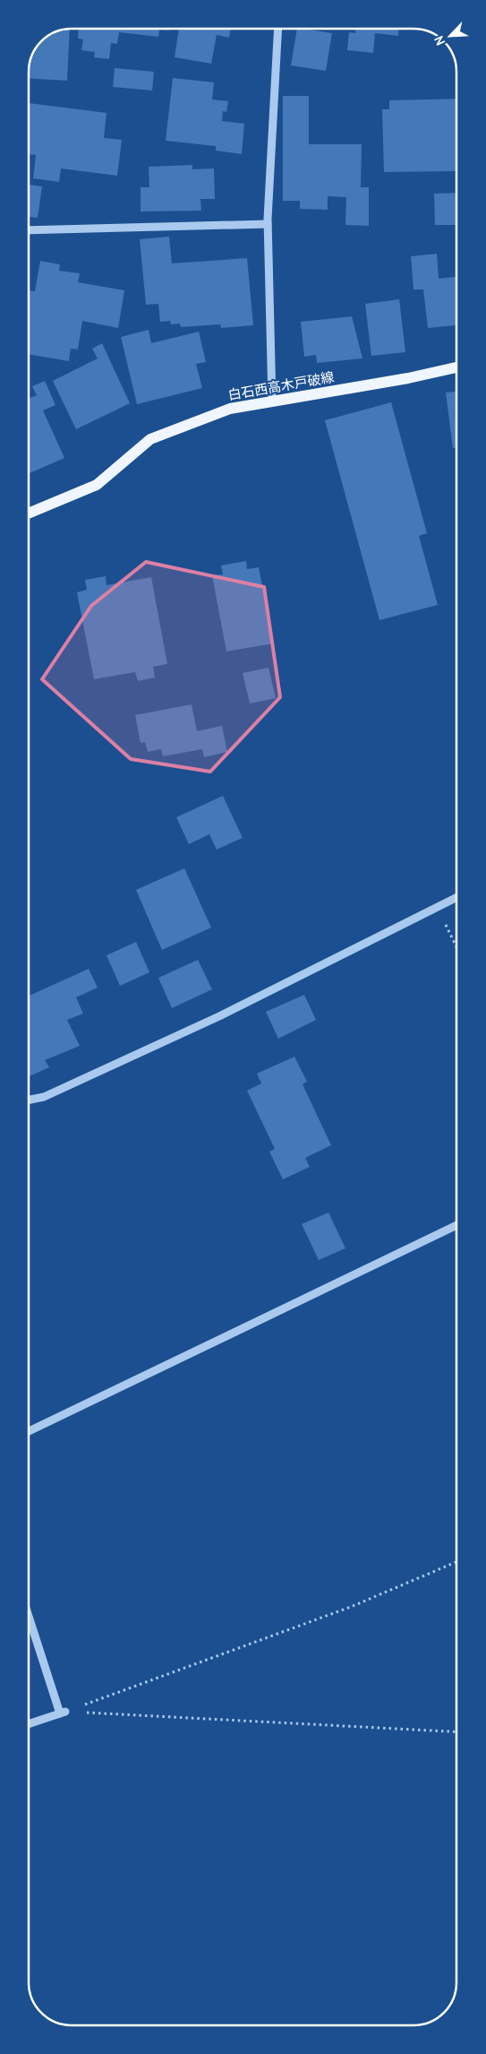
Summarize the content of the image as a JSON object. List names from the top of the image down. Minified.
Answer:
{"streets":{"main road":["白石西高木戸破線"]},"north":"bottom left"}
